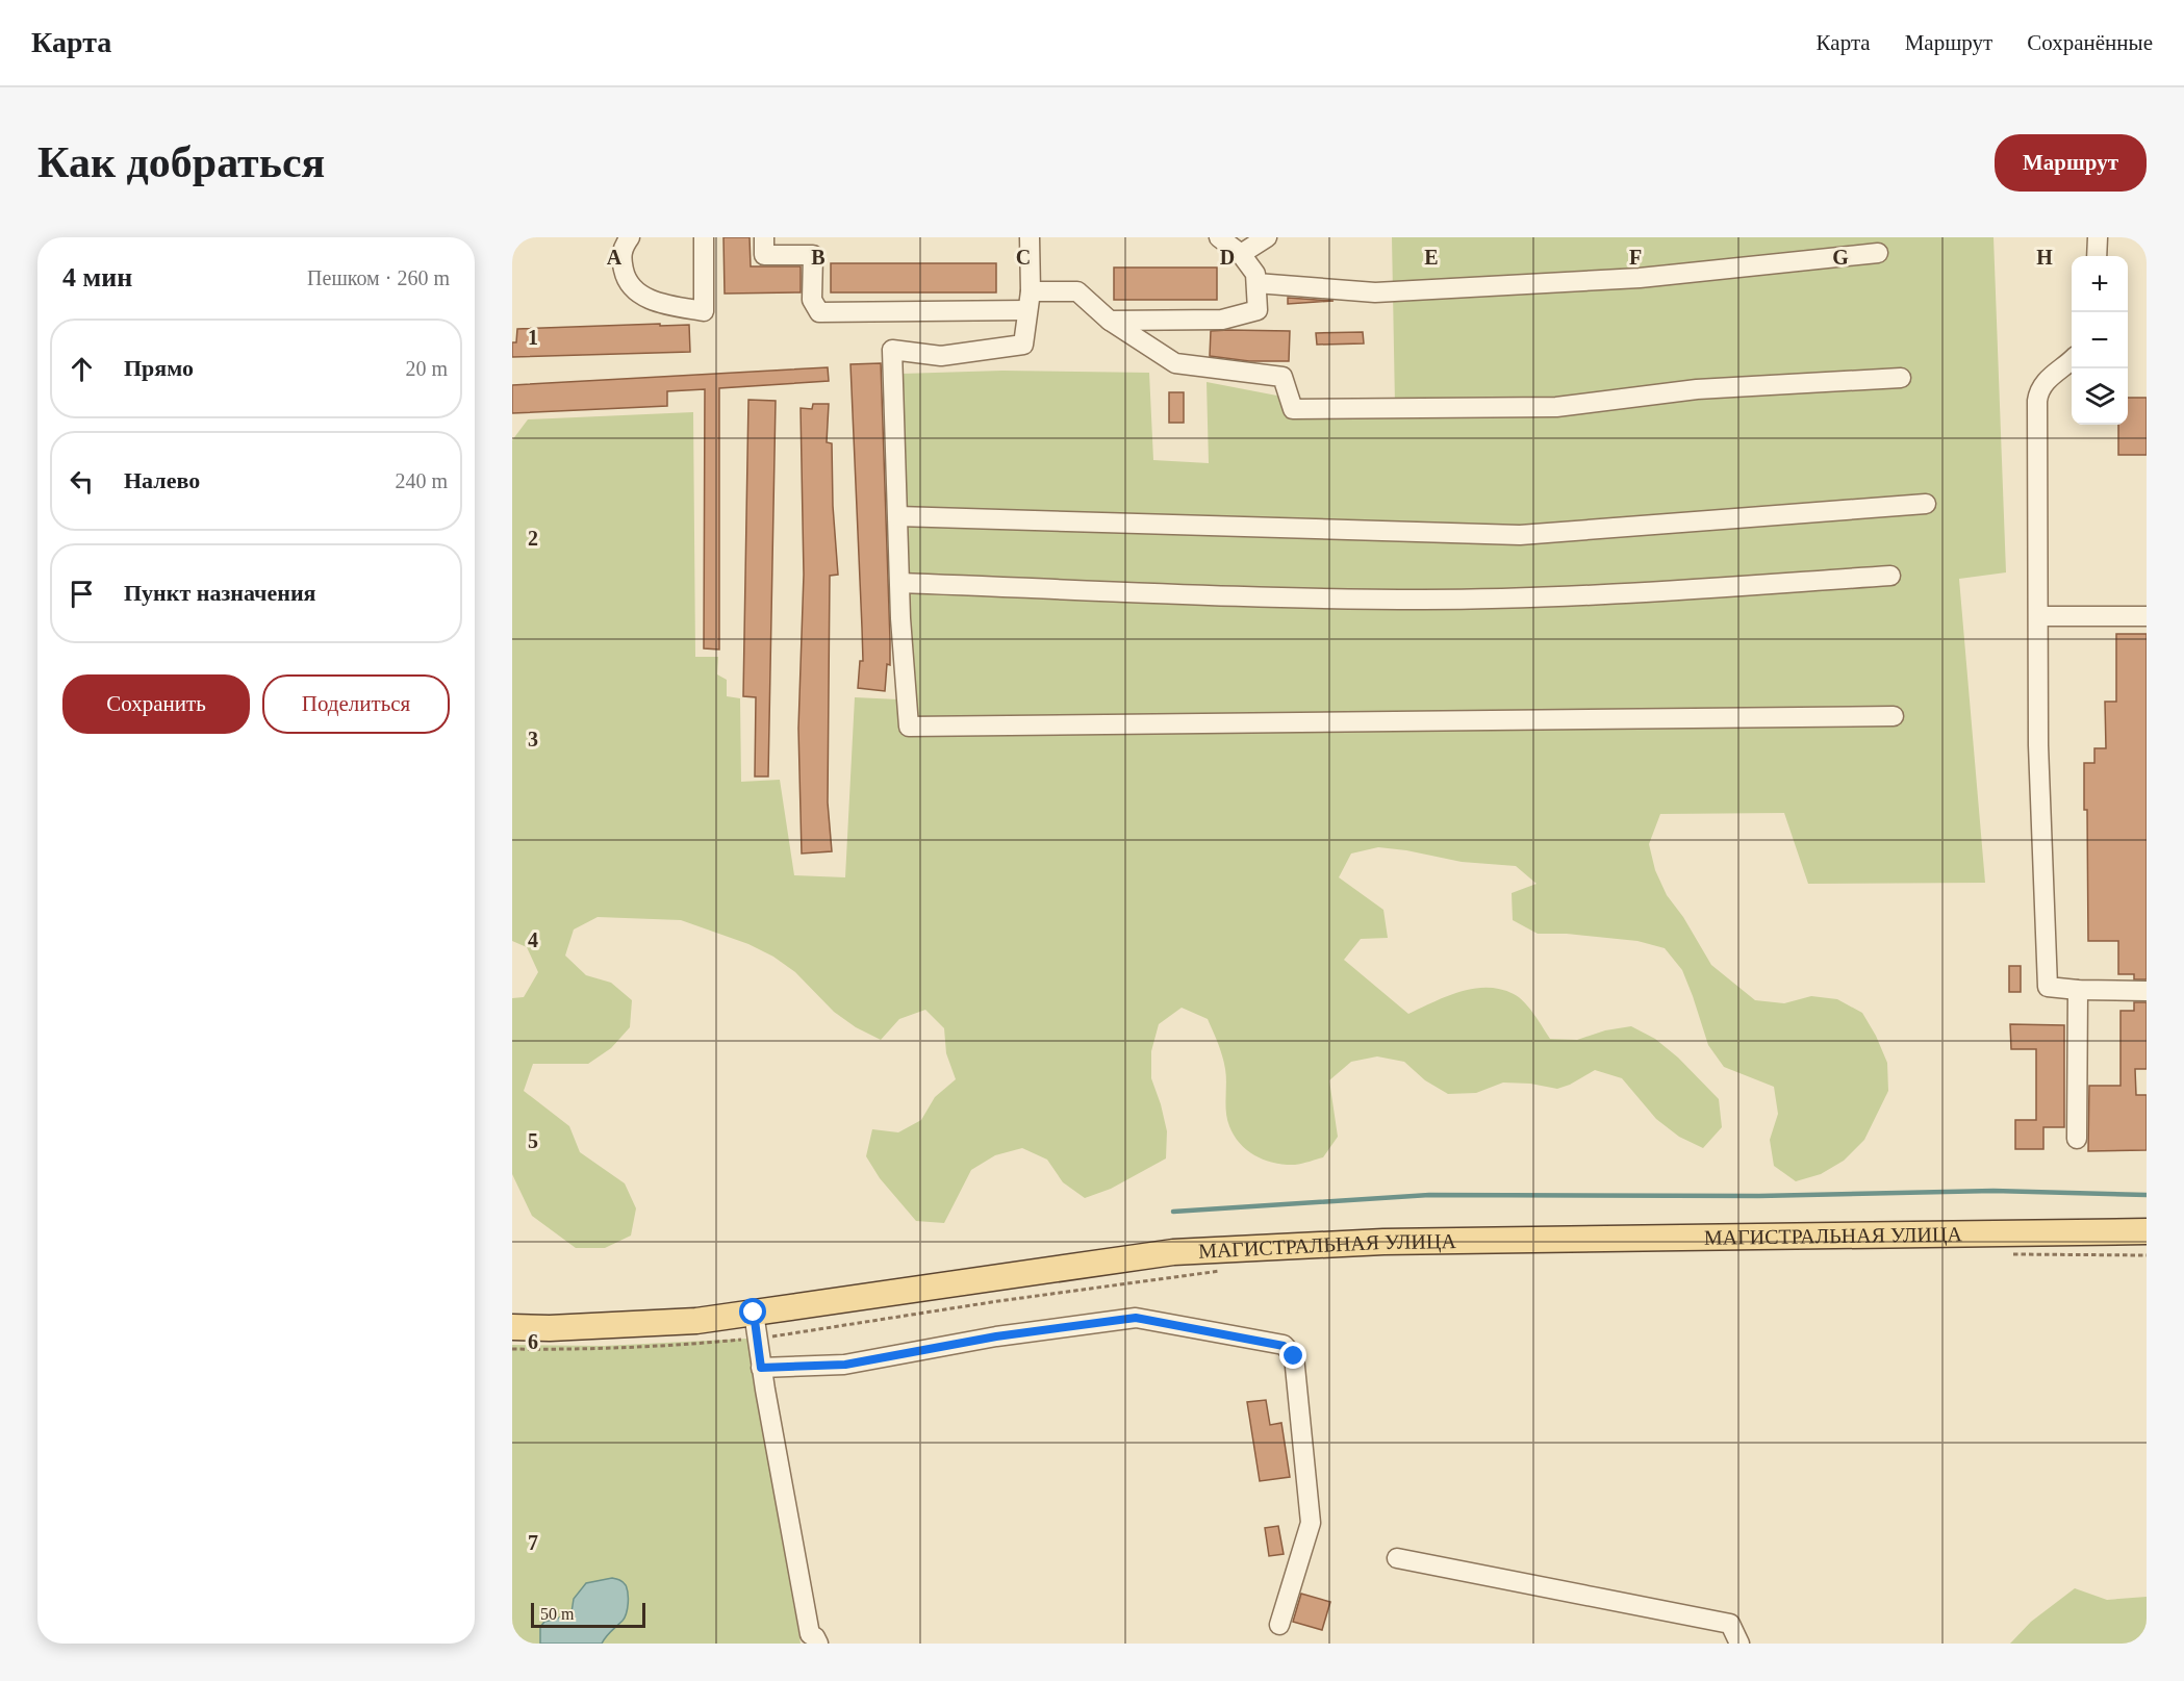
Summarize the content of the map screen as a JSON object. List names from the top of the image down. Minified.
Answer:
{"streets":{"main road":["МАГИСТРАЛЬНАЯ УЛИЦА"]},"scale_bar":"50 m","page":{"header":"Карта","nav":["Карта","Маршрут","Сохранённые"],"buttons":["Маршрут",["Сохранить","Поделиться"]],"title":"Как добраться","heading":["4 мин","Пешком · 260 m"],"map_buttons":["+","−"],"list":[["Прямо","20 m"],["Налево","240 m"],"Пункт назначения"],"scale":"50 m"},"grid":{"columns":["A","B","C","D","E","F","G","H"],"rows":["1","2","3","4","5","6","7"]}}
